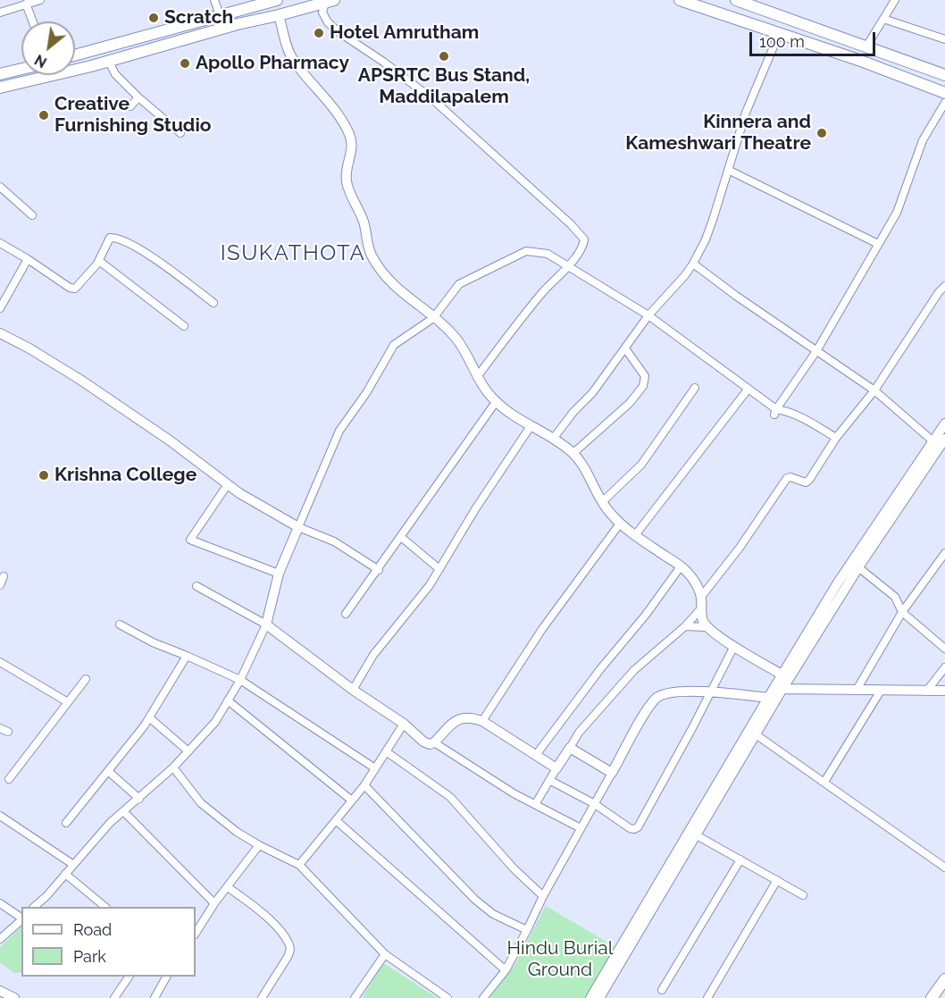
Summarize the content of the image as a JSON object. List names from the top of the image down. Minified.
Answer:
{"districts":["ISUKATHOTA"],"parks":["Hindu Burial Ground"],"places":["Scratch","Hotel Amrutham","APSRTC Bus Stand, Maddilapalem","Apollo Pharmacy","Creative Furnishing Studio","Kinnera and Kameshwari Theatre","Krishna College"],"legend":["Road","Park"],"scale_bar":"100 m","north":"bottom left"}
